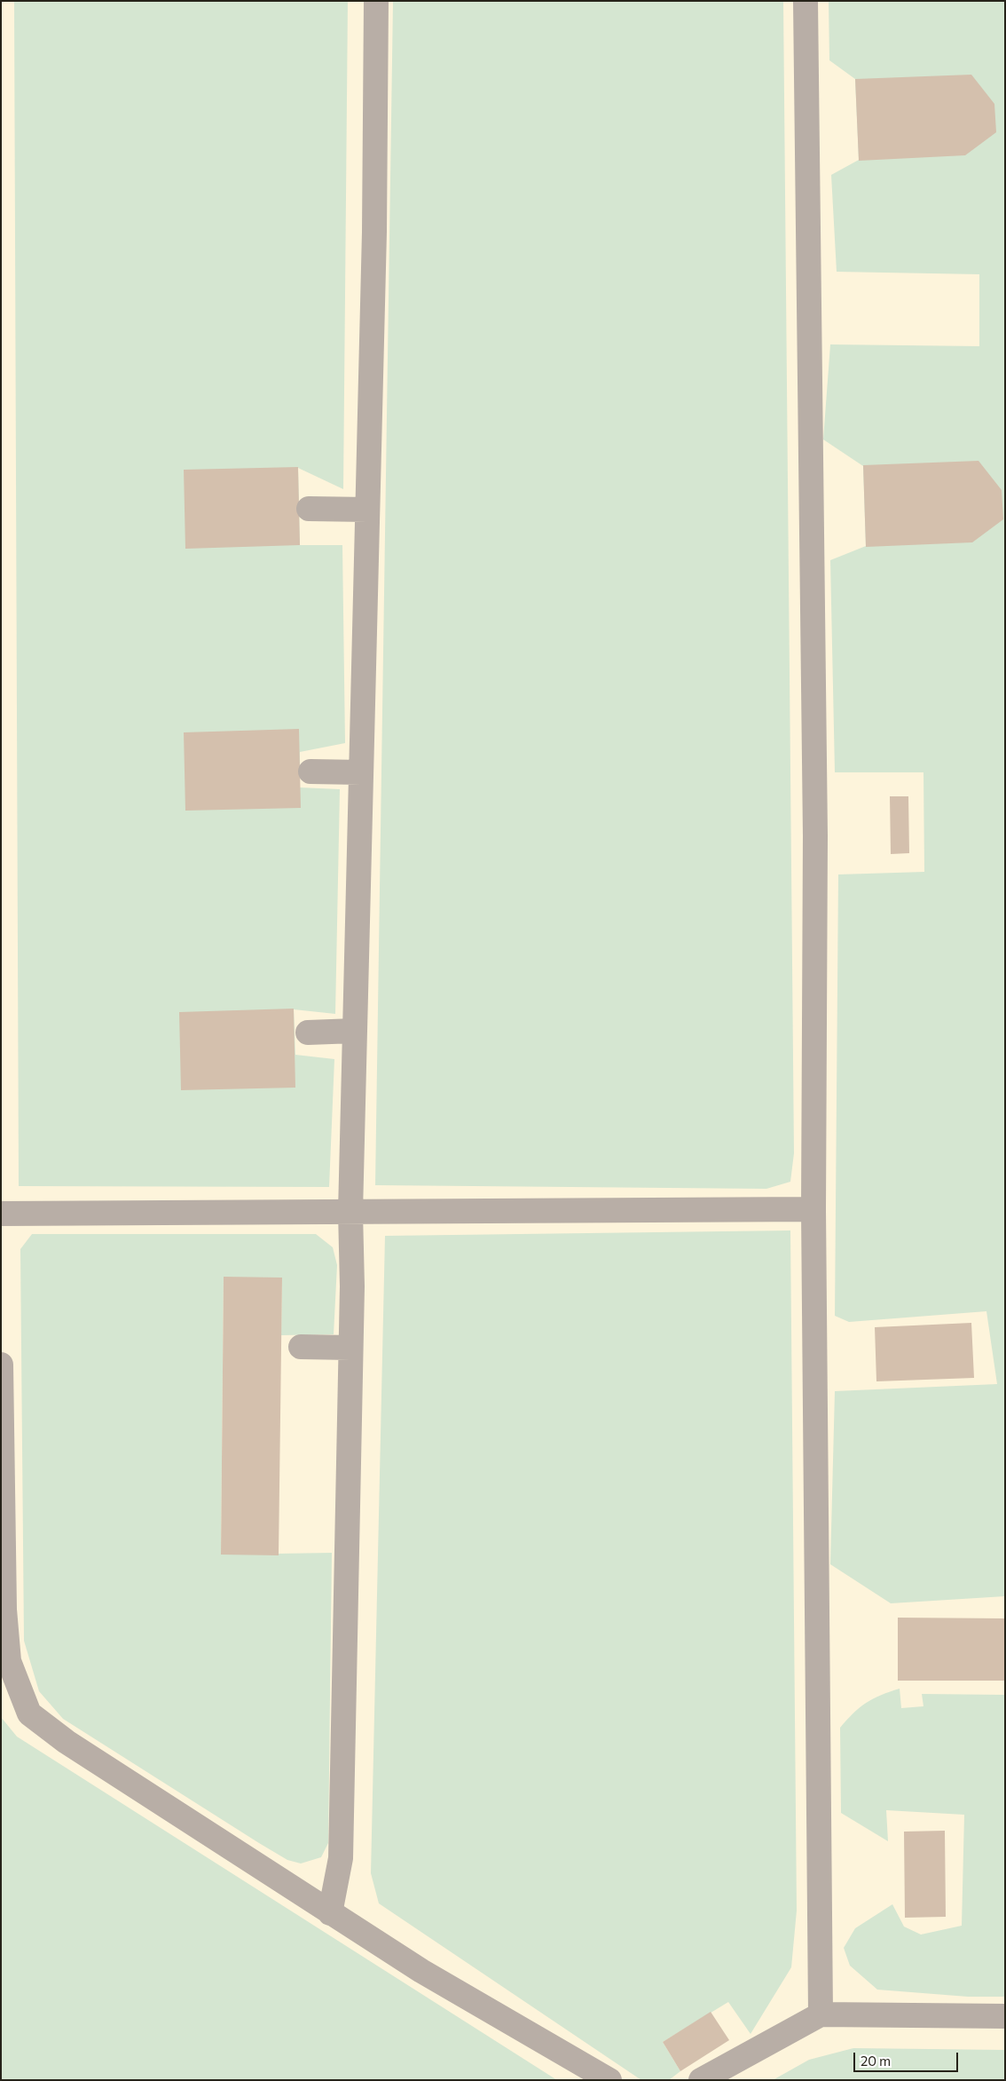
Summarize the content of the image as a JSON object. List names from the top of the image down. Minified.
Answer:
{"scale_bar":"20 m"}
